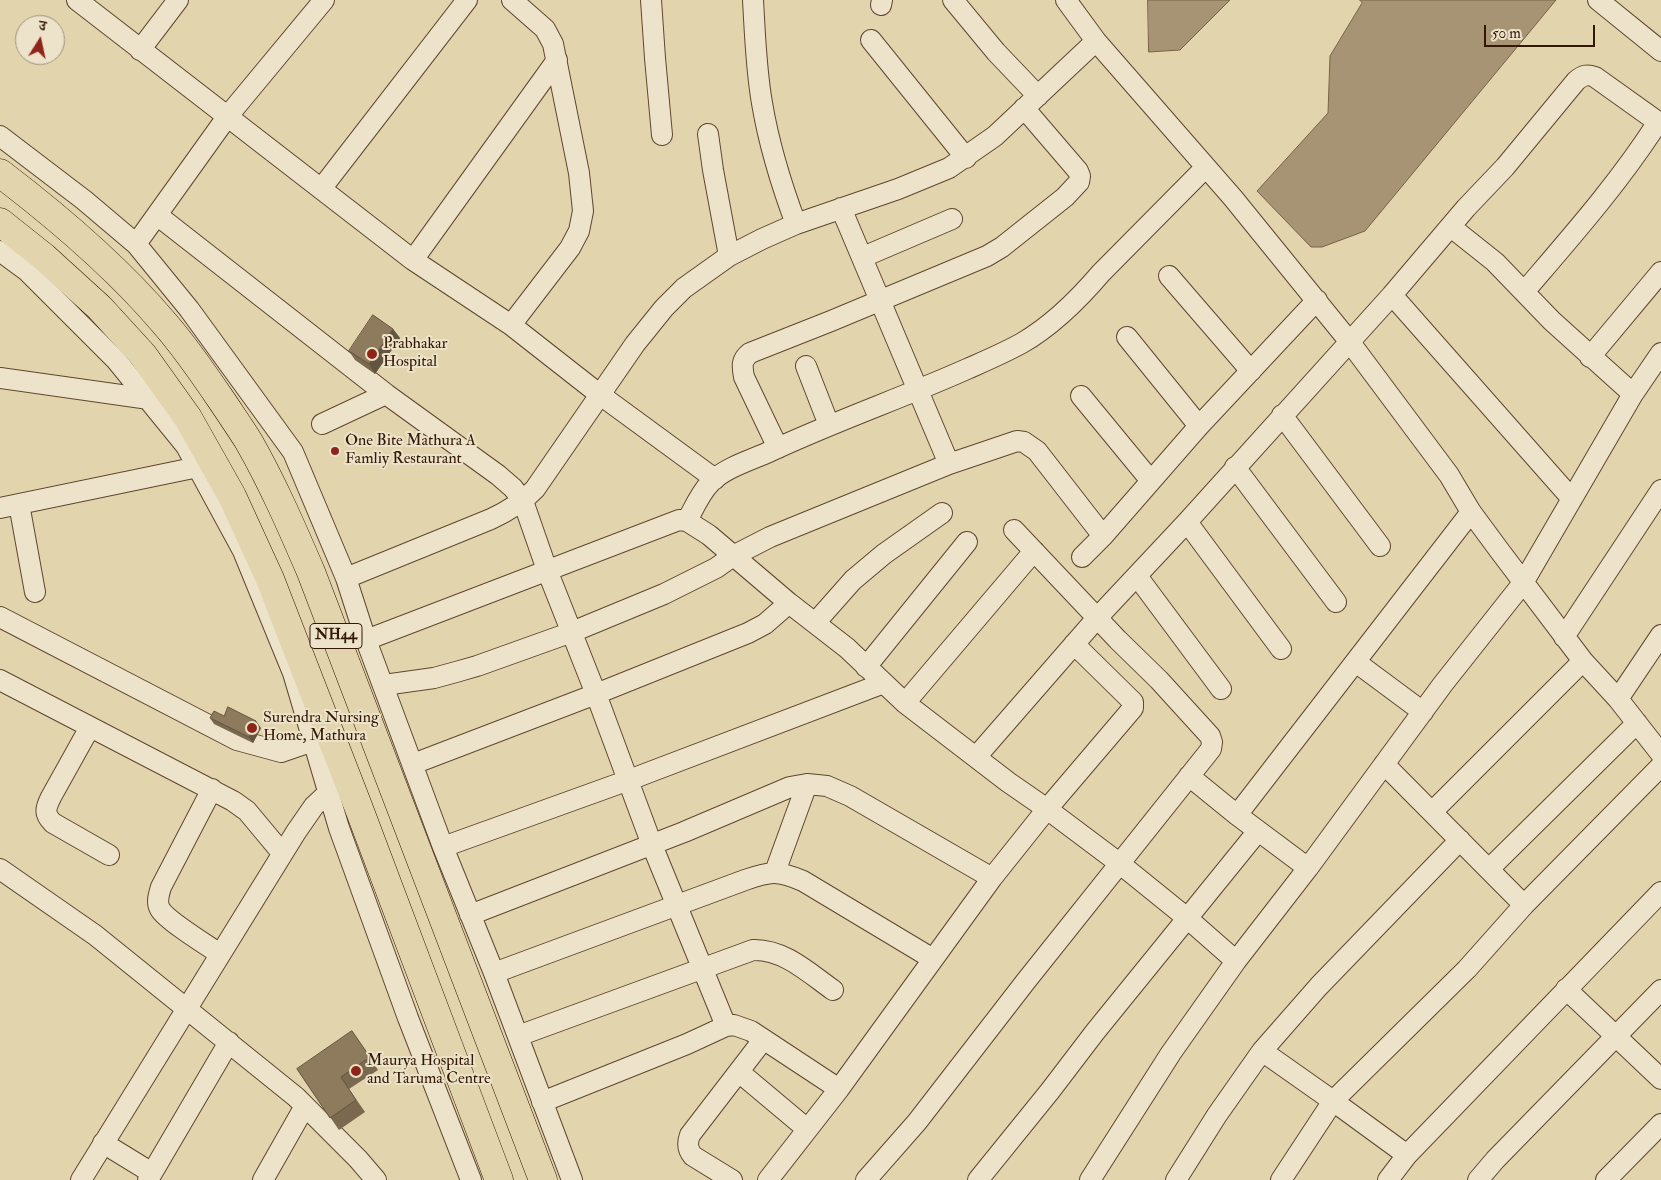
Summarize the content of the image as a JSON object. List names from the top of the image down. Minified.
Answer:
{"streets":{"highway":["NH44"]},"places":["Prabhakar Hospital","One Bite Mathura A Famliy Restaurant","Surendra Nursing Home, Mathura","Maurya Hospital and Taruma Centre"],"scale_bar":"50 m","north":"top"}
